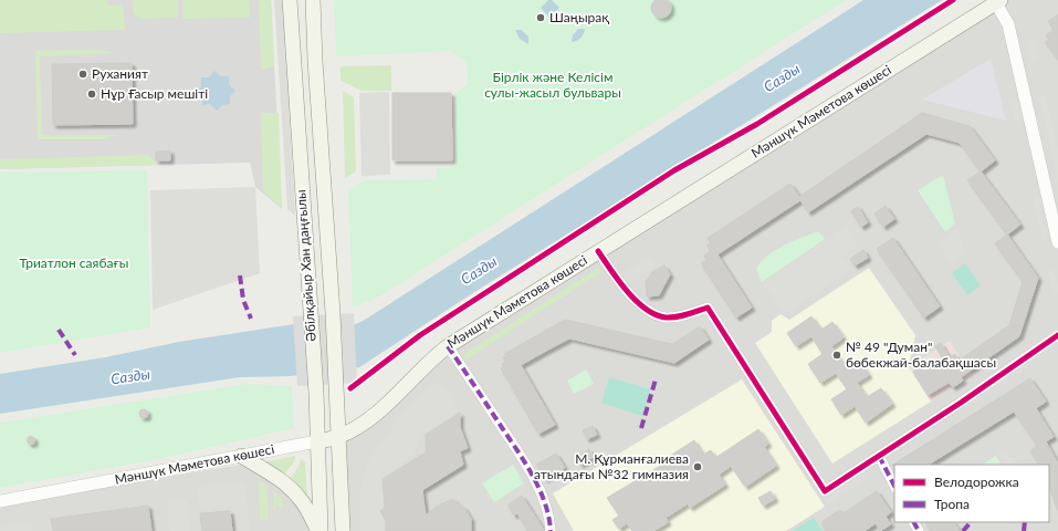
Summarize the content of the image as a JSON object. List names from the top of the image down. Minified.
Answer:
{"streets":{"main road":["Мәншүк Мәметова көшесі","Әбілқайыр Хан даңғылы"]},"crossings":[["Мәншүк Мәметова көшесі","Әбілқайыр Хан даңғылы"]],"water":["Сазды"],"parks":["Бірлік және Келісім сулы-жасыл бульвары","Триатлон саябағы"],"places":["Шаңырақ","Руханият","Нұр Ғасыр мешіті","№ 49 \"Думан\" бөбекжай-балабақшасы","М. Құрманғалиева атындағы №32 гимназия"],"legend":["Велодорожка","Тропа"]}
